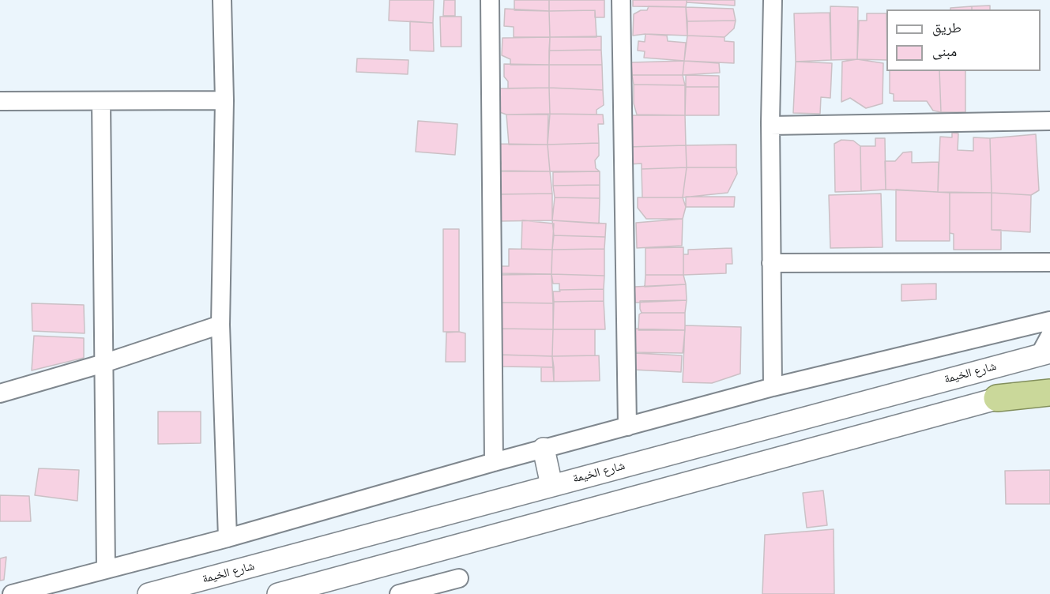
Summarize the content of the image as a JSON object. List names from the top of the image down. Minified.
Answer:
{"streets":{"street":["شارع الخيمة"]},"legend":["طريق","مبنى"]}
